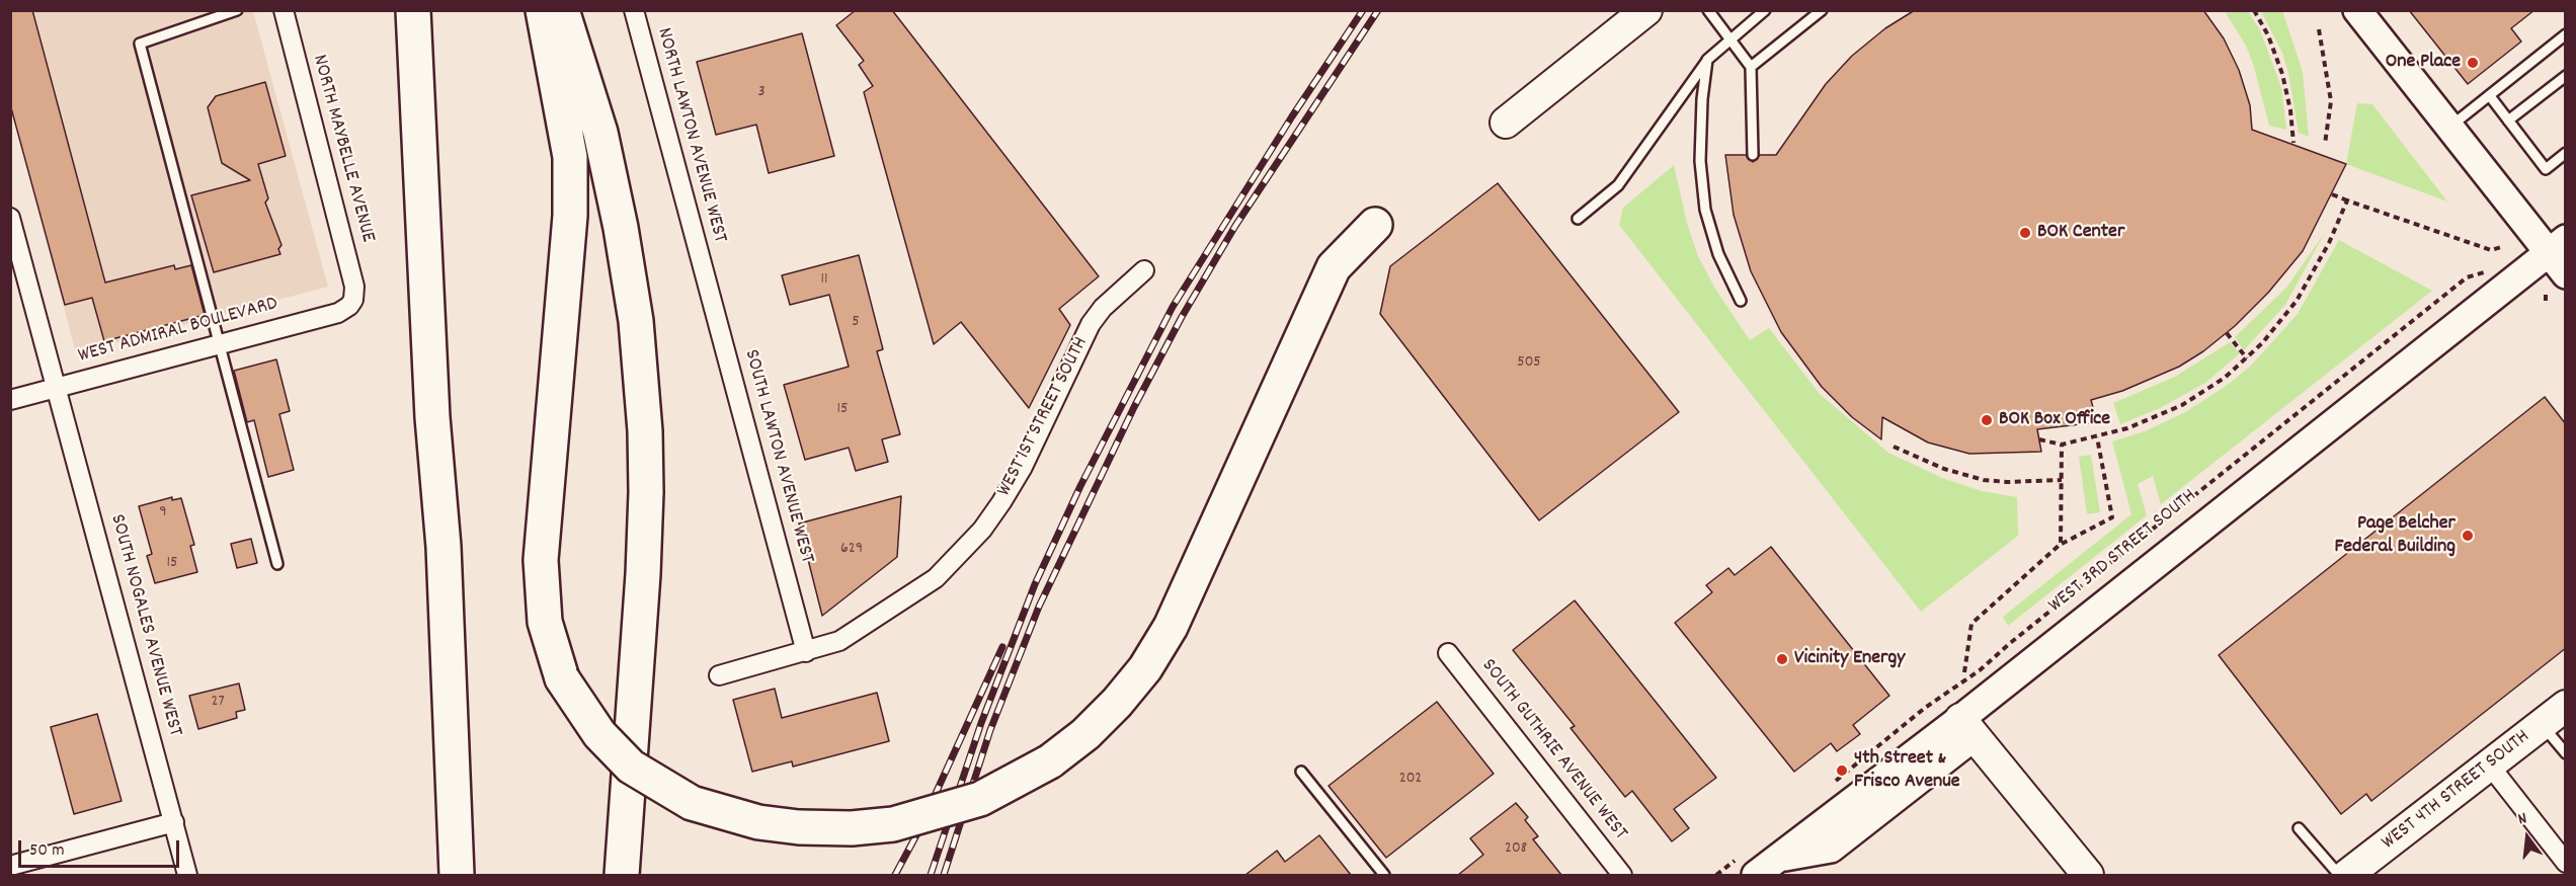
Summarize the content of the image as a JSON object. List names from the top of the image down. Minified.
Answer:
{"streets":{"main road":["WEST 3RD STREET SOUTH","WEST 4TH STREET SOUTH"],"street":["NORTH LAWTON AVENUE WEST","NORTH MAYBELLE AVENUE","WEST ADMIRAL BOULEVARD","WEST 1ST STREET SOUTH","SOUTH LAWTON AVENUE WEST","SOUTH NOGALES AVENUE WEST","SOUTH GUTHRIE AVENUE WEST"]},"crossings":[["NORTH LAWTON AVENUE WEST","SOUTH LAWTON AVENUE WEST"],["NORTH MAYBELLE AVENUE","WEST ADMIRAL BOULEVARD"],["WEST ADMIRAL BOULEVARD","SOUTH NOGALES AVENUE WEST"],["WEST 1ST STREET SOUTH","SOUTH LAWTON AVENUE WEST"]],"places":["One Place","BOK Center","BOK Box Office","Page Belcher Federal Building","Vicinity Energy","4th Street & Frisco Avenue"],"house_numbers":["3","11","5","505","15","9","629","15","27","202","208"],"scale_bar":"50 m","north":"top"}
